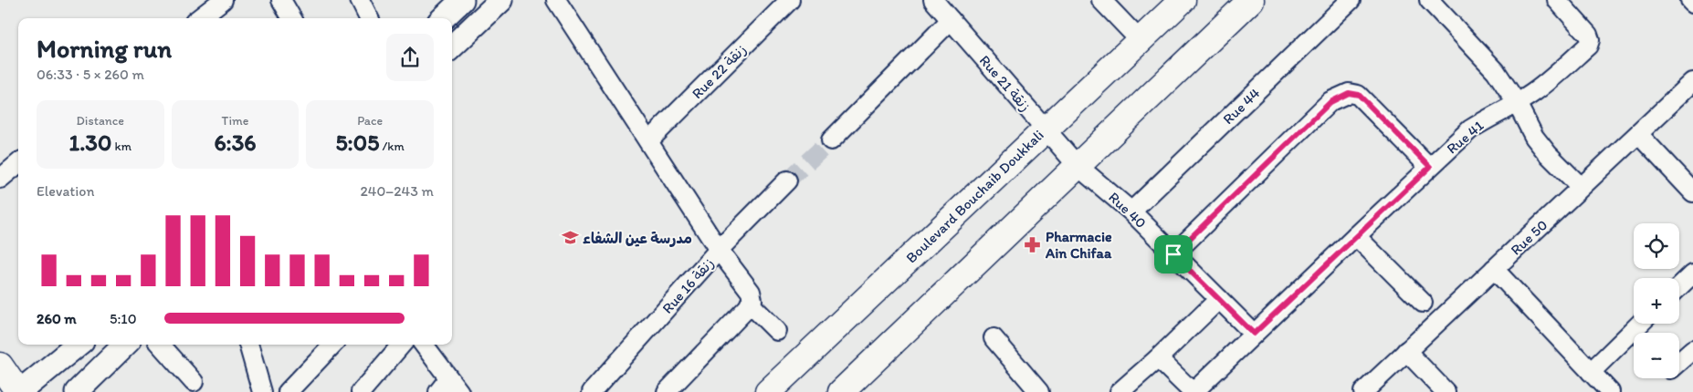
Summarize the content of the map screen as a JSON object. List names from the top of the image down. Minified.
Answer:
{"streets":{"main road":["Boulevard Bouchaib Doukkali"],"street":["Rue 22 زنقة","Rue 21 زنقة","Rue 44","Rue 41","Rue 40","Rue 50","Rue 16 زنقة"]},"crossings":[["Rue 21 زنقة","Boulevard Bouchaib Doukkali"],["Rue 21 زنقة","Rue 40"],["Rue 44","Rue 40"],["Rue 41","Rue 40"]],"places":{"school or university":["مدرسة عين الشفاء"],"pharmacy":["Pharmacie Ain Chifaa"]},"page":{"heading":["Morning run","06:33 · 5 × 260 m"],"stats":[["Distance","1.30 km"],["Time","6:36"],["Pace","5:05 /km"]],"chart":["Elevation","240–243 m"],"map_buttons":["+","−"],"list":[{"name":"260 m","note":"5:10"}]}}
